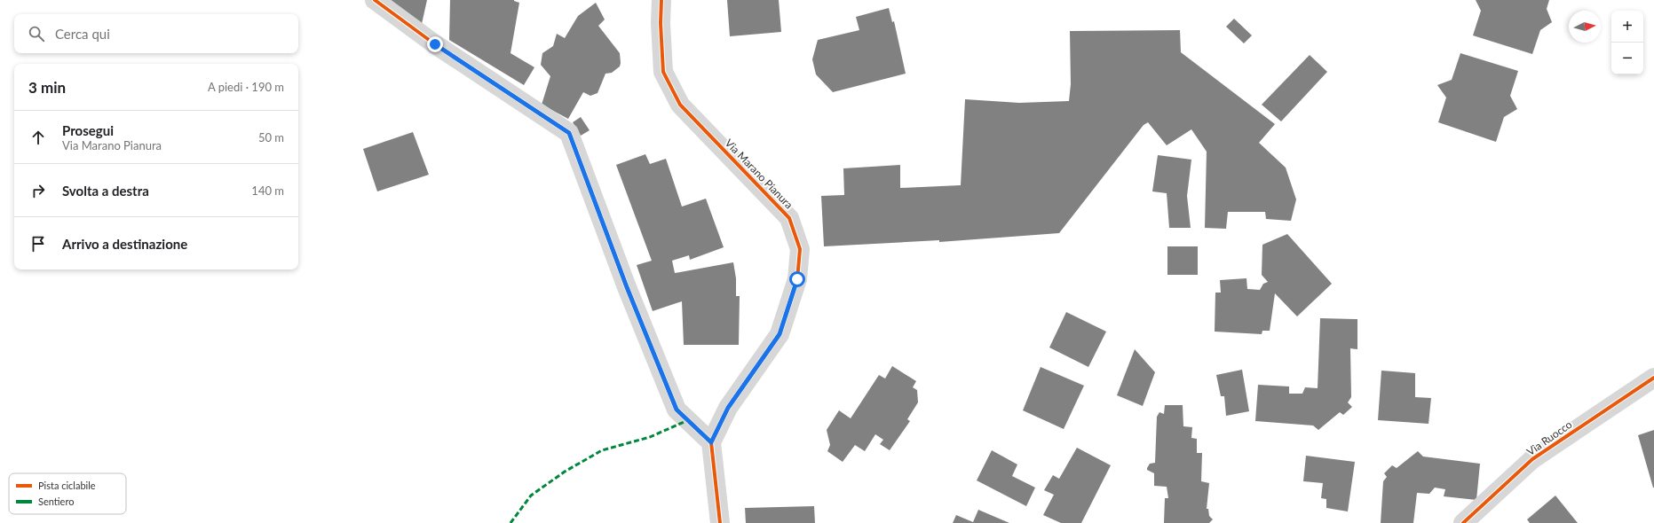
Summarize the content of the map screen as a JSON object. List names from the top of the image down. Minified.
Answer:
{"streets":{"street":["Via Marano Pianura","Via Ruocco"]},"legend":["Pista ciclabile","Sentiero"],"north":"right","page":{"map_buttons":["+","−"],"search":"Cerca qui","heading":["3 min","A piedi · 190 m"],"list":[["Prosegui","Via Marano Pianura","50 m"],["Svolta a destra","140 m"],"Arrivo a destinazione"]}}
